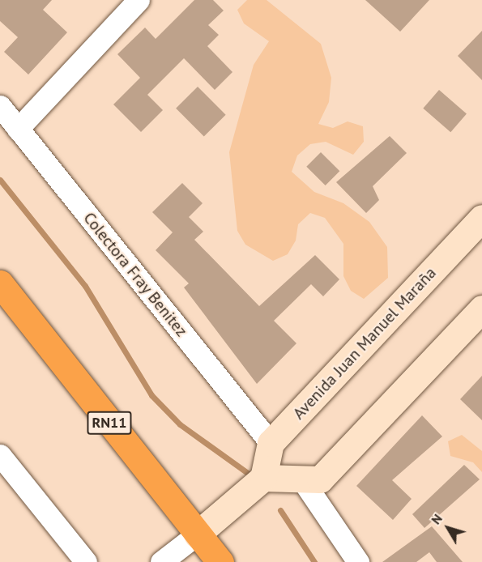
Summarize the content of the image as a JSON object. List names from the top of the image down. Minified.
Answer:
{"streets":{"highway":["RN11"],"street":["Colectora Fray Benitez","Avenida Juan Manuel Maraña"]},"crossings":[["Colectora Fray Benitez","Avenida Juan Manuel Maraña"]],"north":"top left"}
